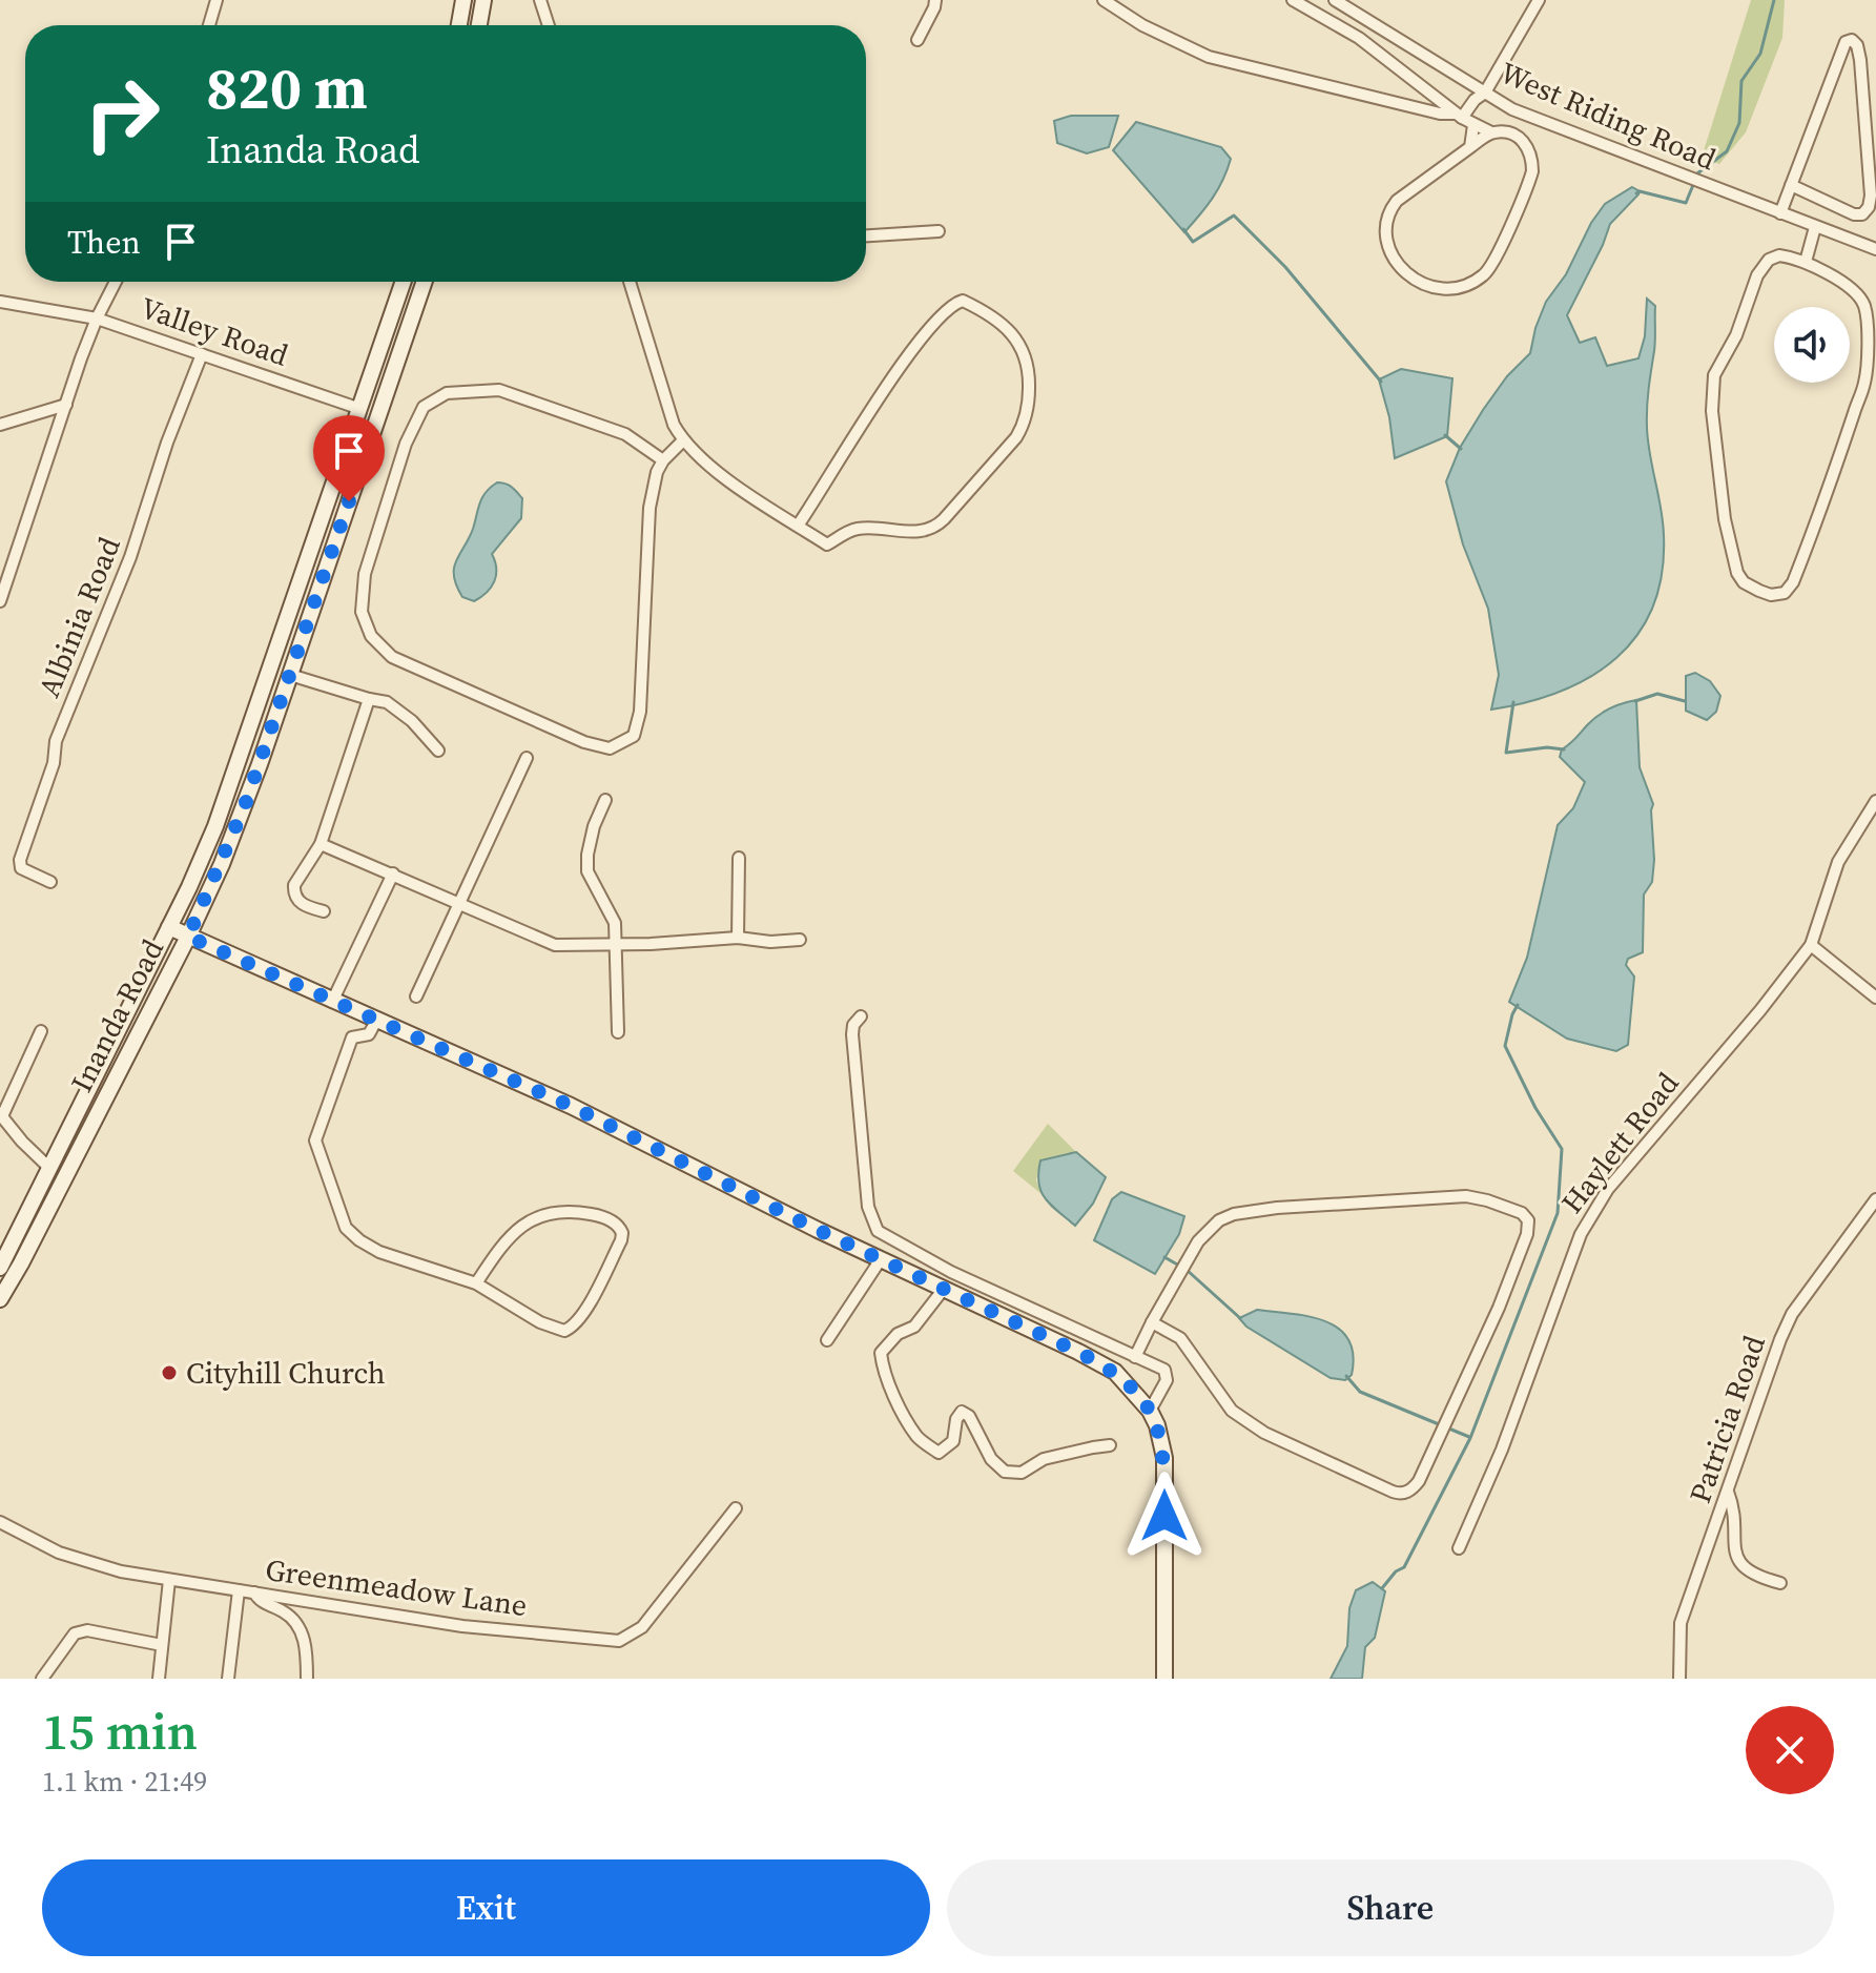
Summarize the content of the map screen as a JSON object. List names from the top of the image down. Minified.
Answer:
{"streets":{"main road":["Inanda Road"],"street":["West Riding Road","Valley Road","Albinia Road","Haylett Road","Patricia Road","Greenmeadow Lane"]},"crossings":[["Valley Road","Albinia Road"],["Valley Road","Inanda Road"]],"places":["Cityhill Church"],"page":{"turn":["820 m","Inanda Road"],"then":"Then","heading":["15 min","1.1 km · 21:49"],"buttons":["Exit","Share"]}}
